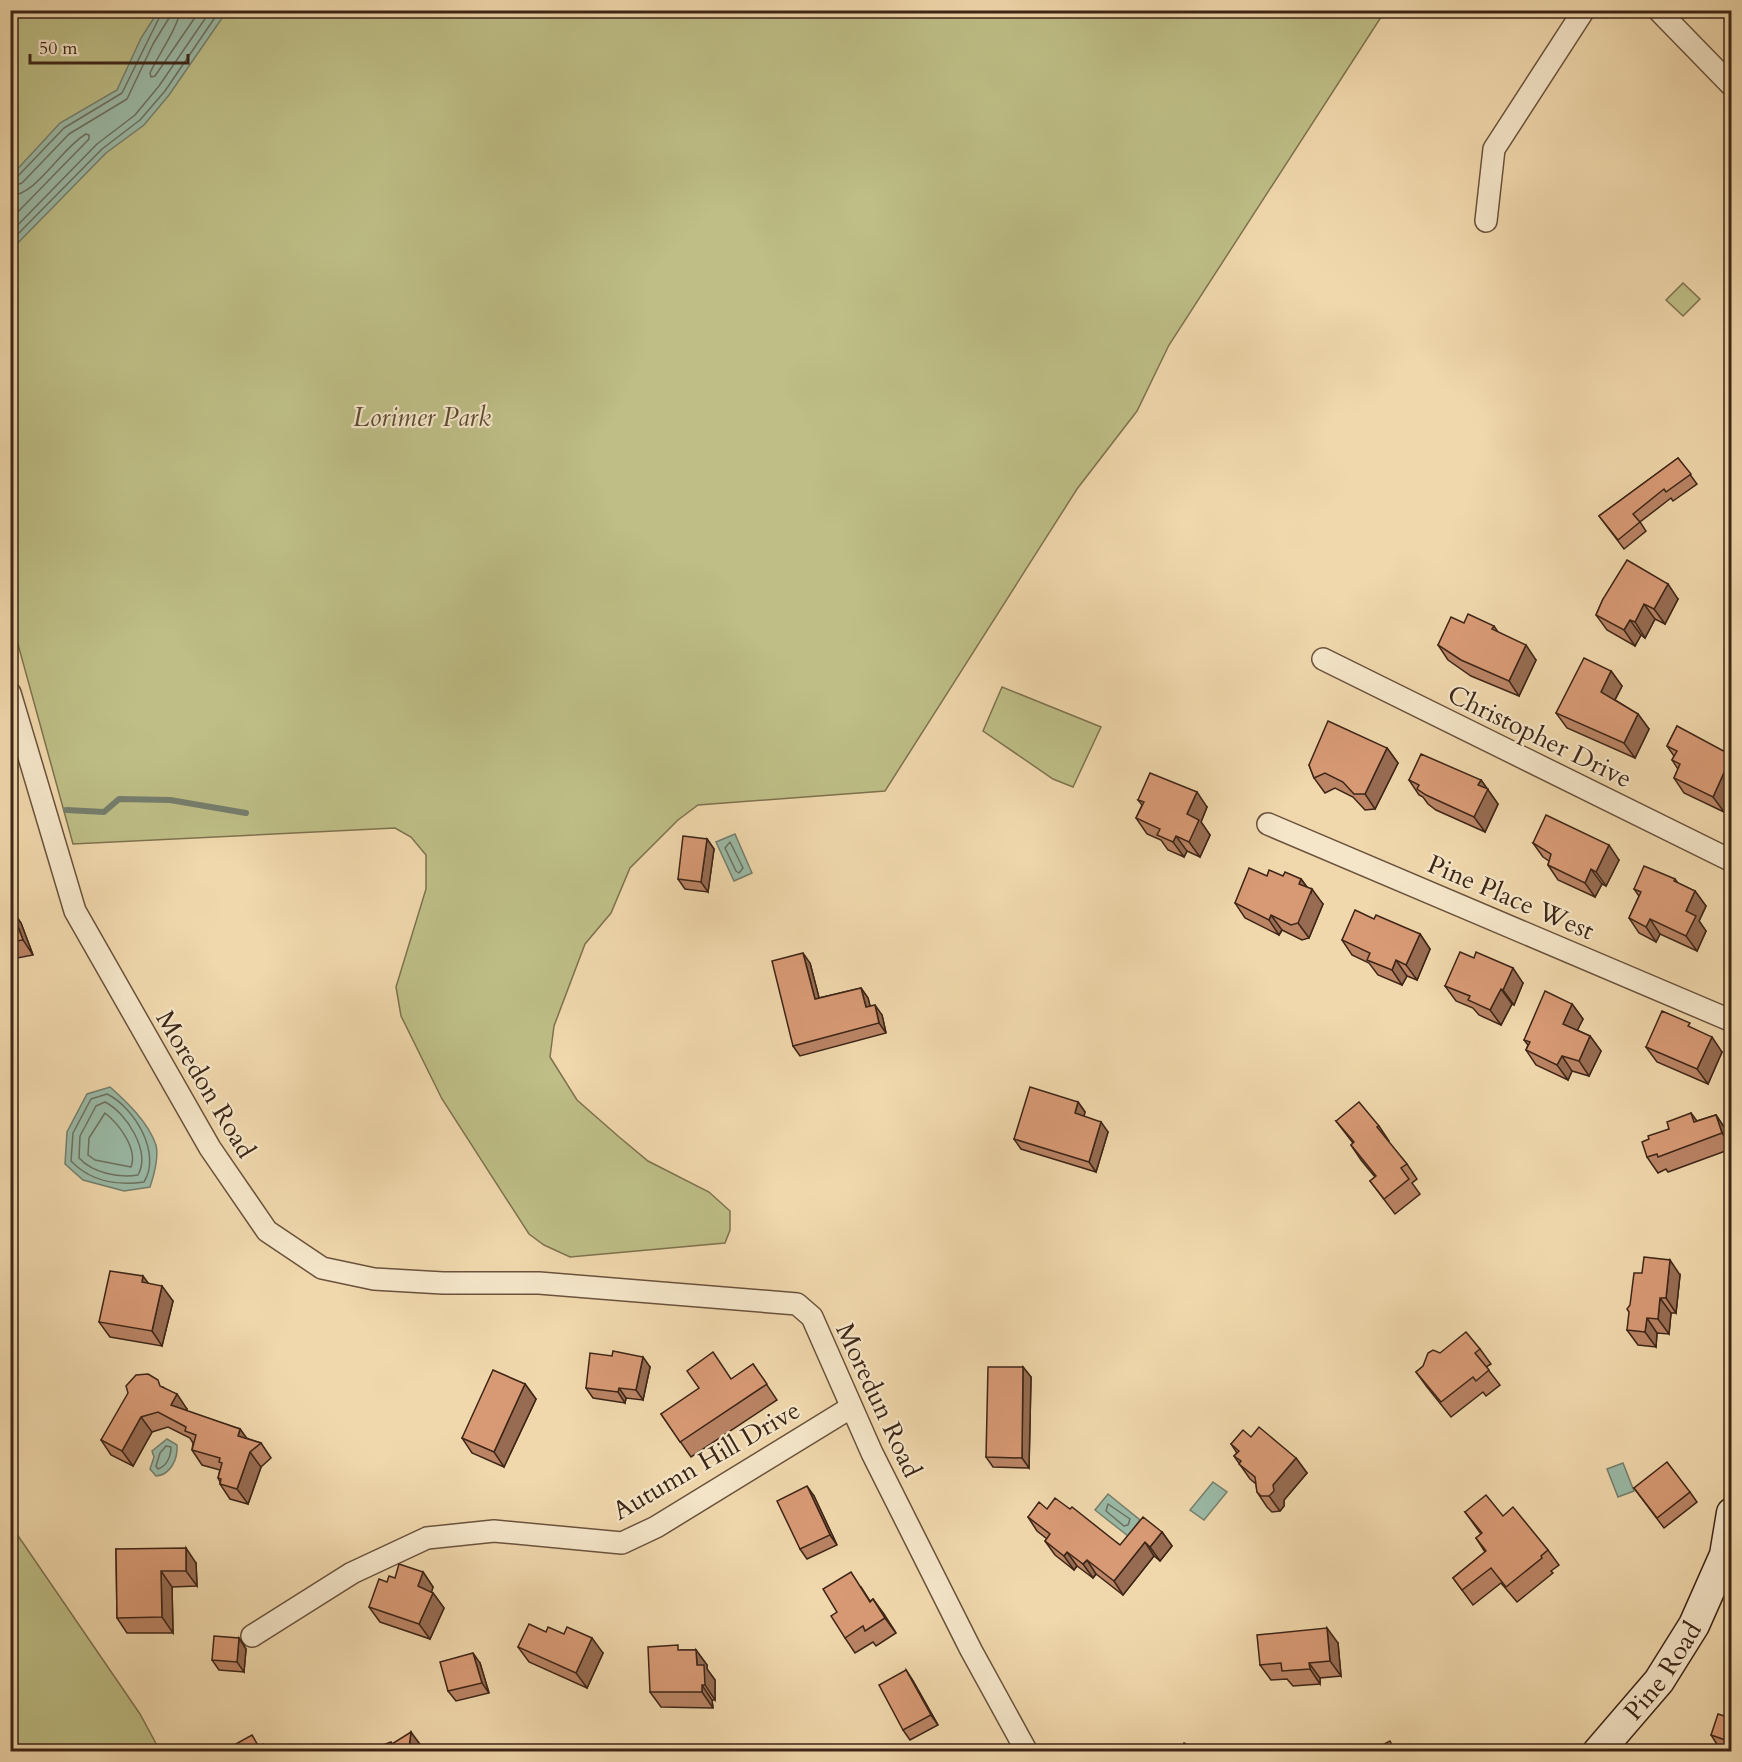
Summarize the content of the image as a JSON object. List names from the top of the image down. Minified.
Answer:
{"streets":{"street":["Christopher Drive","Pine Place West","Moredon Road","Moredun Road","Autumn Hill Drive","Pine Road"]},"crossings":[["Moredon Road","Moredun Road"],["Moredun Road","Autumn Hill Drive"]],"parks":["Lorimer Park"],"scale_bar":"50 m"}
